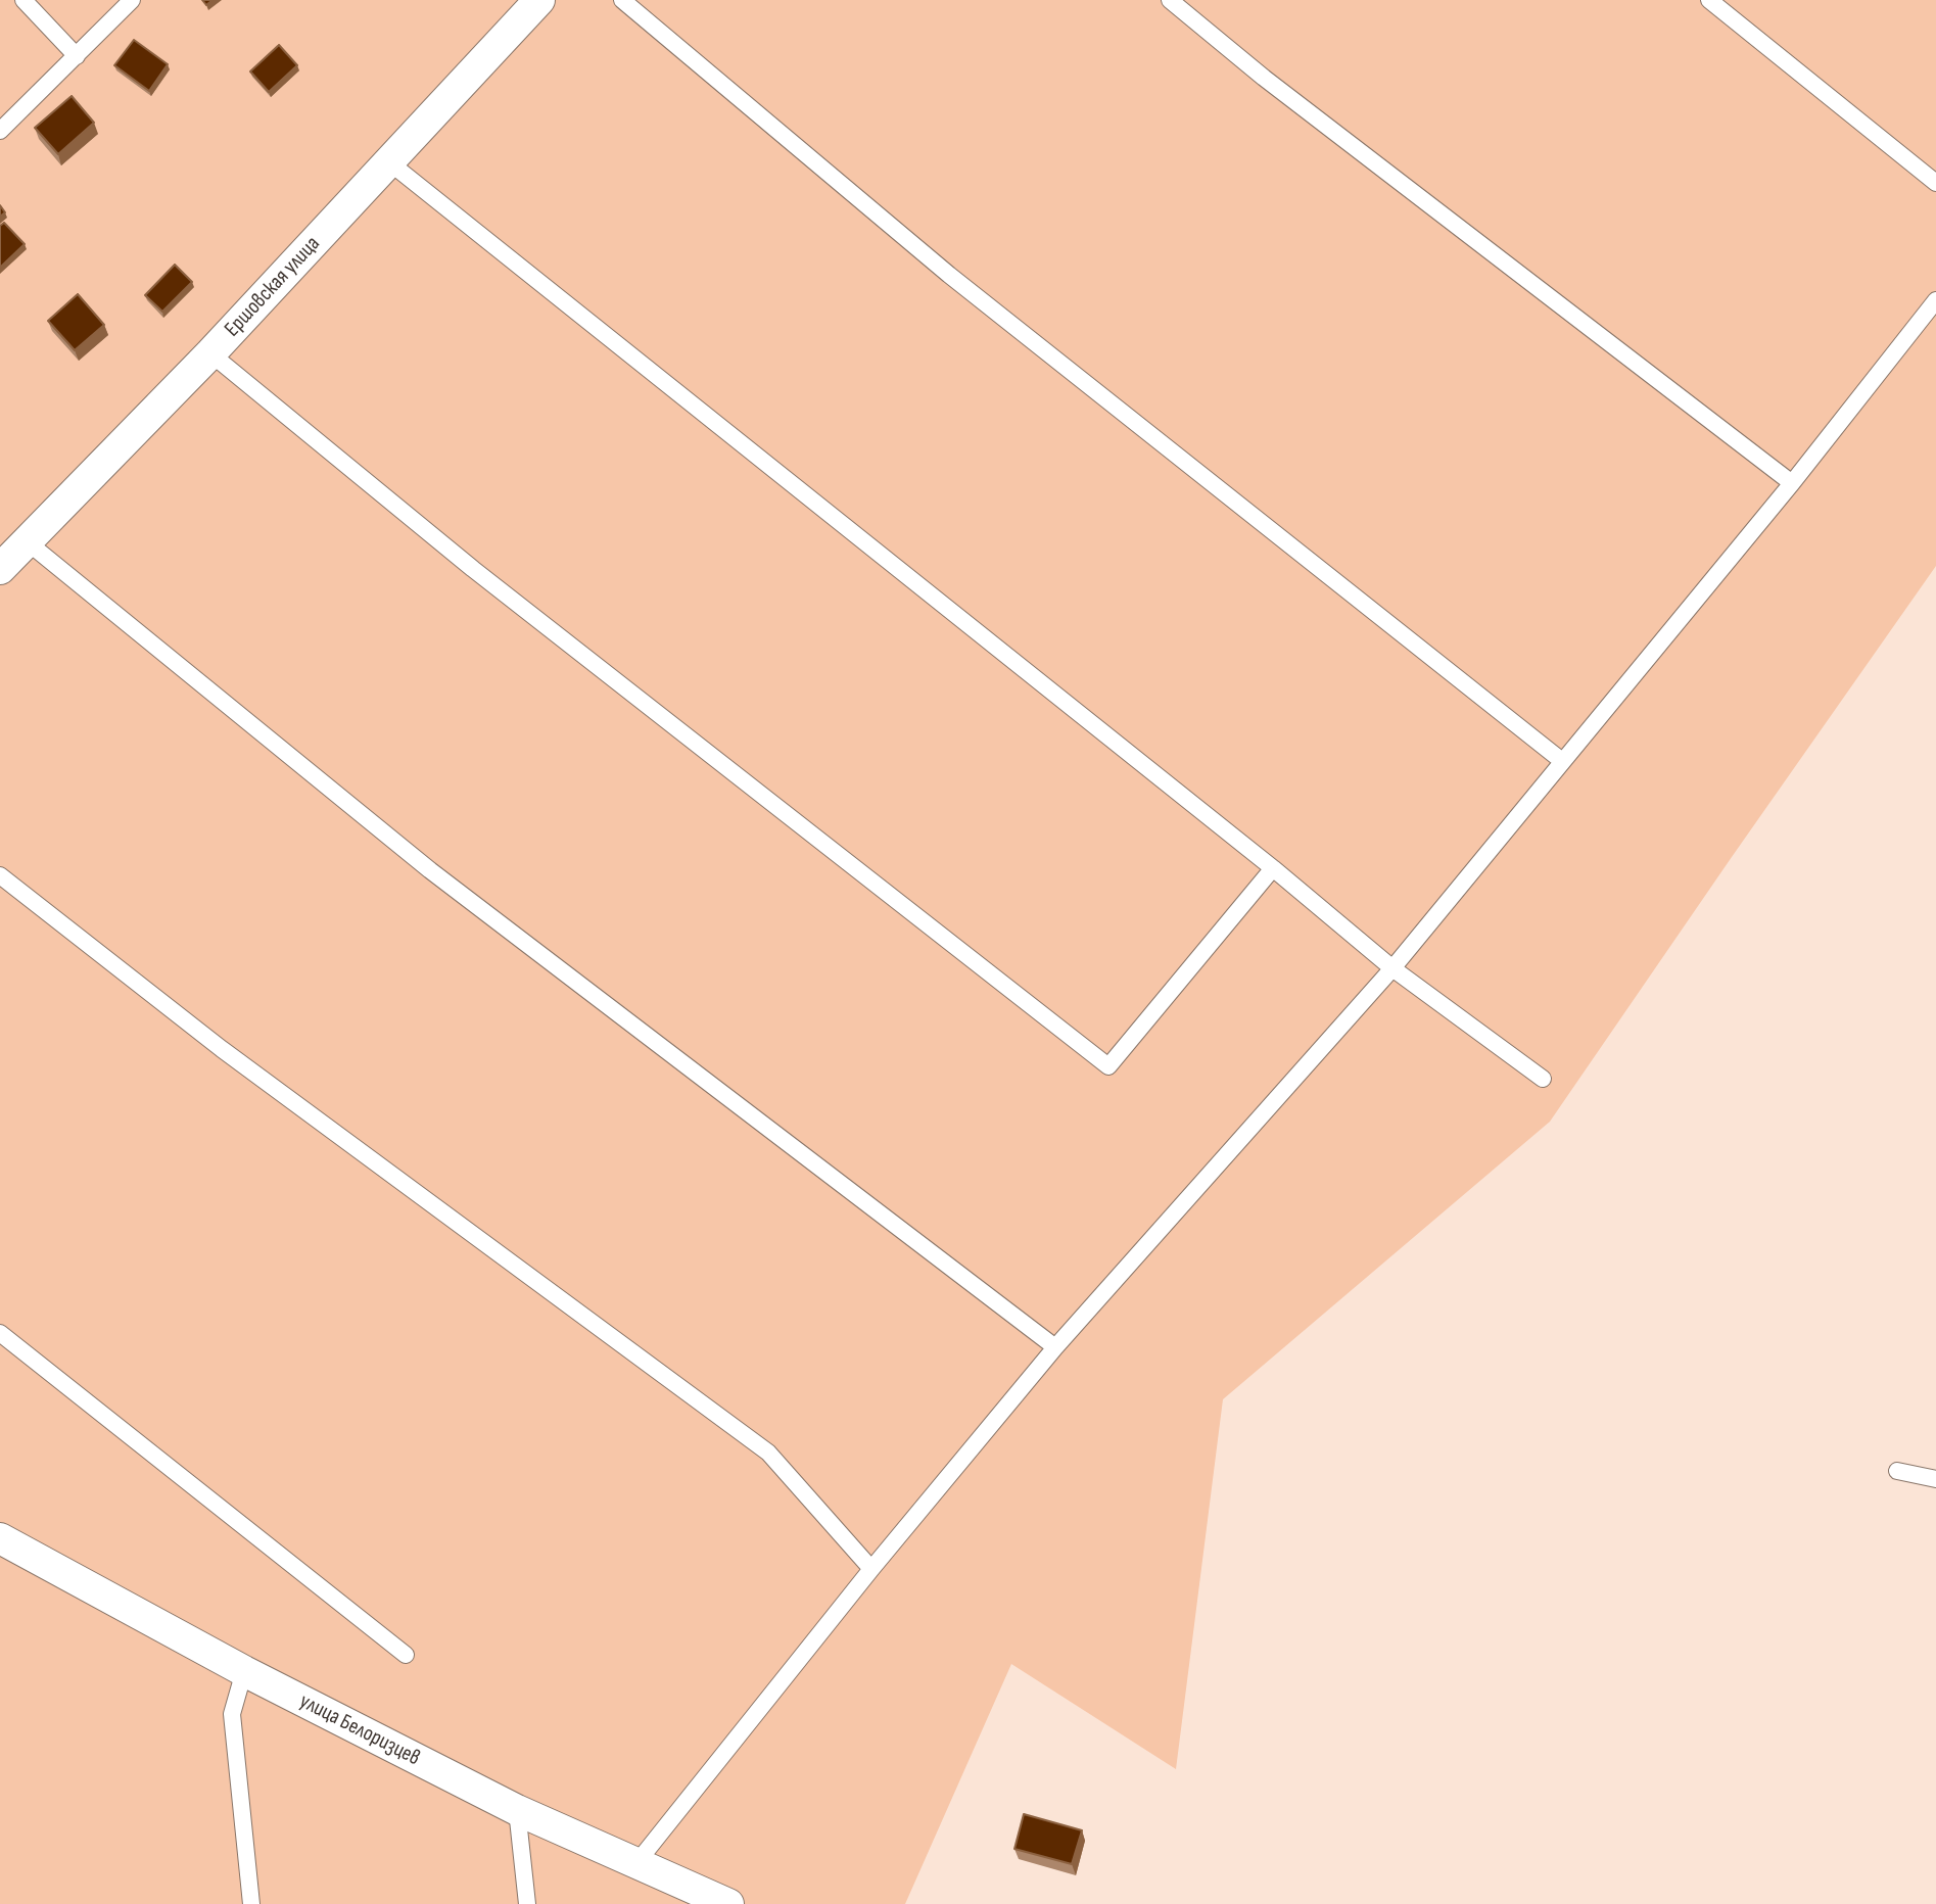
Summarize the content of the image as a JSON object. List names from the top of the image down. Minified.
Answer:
{"streets":{"street":["Ершовская улица","улица Белоризцев"]}}
